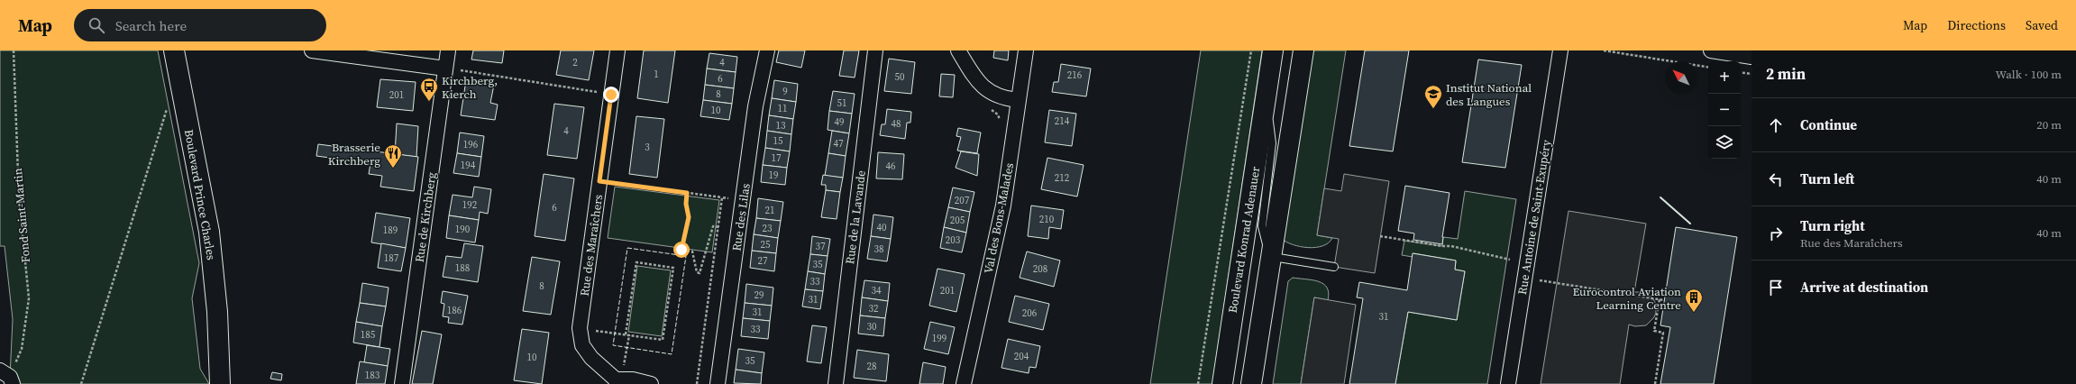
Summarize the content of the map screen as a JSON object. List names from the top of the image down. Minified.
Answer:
{"streets":{"main road":["Boulevard Prince Charles","Boulevard Konrad Adenauer"],"street":["Rue de Kirchberg","Rue des Lilas","Rue de la Lavande","Rue Antoine de Saint-Exupéry","Val des Bons-Malades","Rue des Maraîchers"],"path":["Fond Saint-Martin"]},"places":{"bus stop":["Kirchberg, Kierch"],"school or university":["Institut National des Langues"],"restaurant":["Brasserie Kirchberg"],"building":["Eurocontrol Aviation Learning Centre"]},"house_numbers":["2","4","1","216","50","6","9","8","201","51","11","10","214","49","48","13","4","15","47","196","3","17","194","46","19","212","207","192","6","21","210","205","40","23","190","189","203","25","37","38","187","27","35","188","208","33","8","34","201","29","31","32","186","31","206","31","30","33","185","199","204","10","35","28","183"],"north":"top left","page":{"header":"Map","search":"Search here","nav":["Map","Directions","Saved"],"heading":["2 min","Walk · 100 m"],"map_buttons":["+","−"],"list":[["Continue","20 m"],["Turn left","40 m"],["Turn right","Rue des Maraîchers","40 m"],"Arrive at destination"]}}
